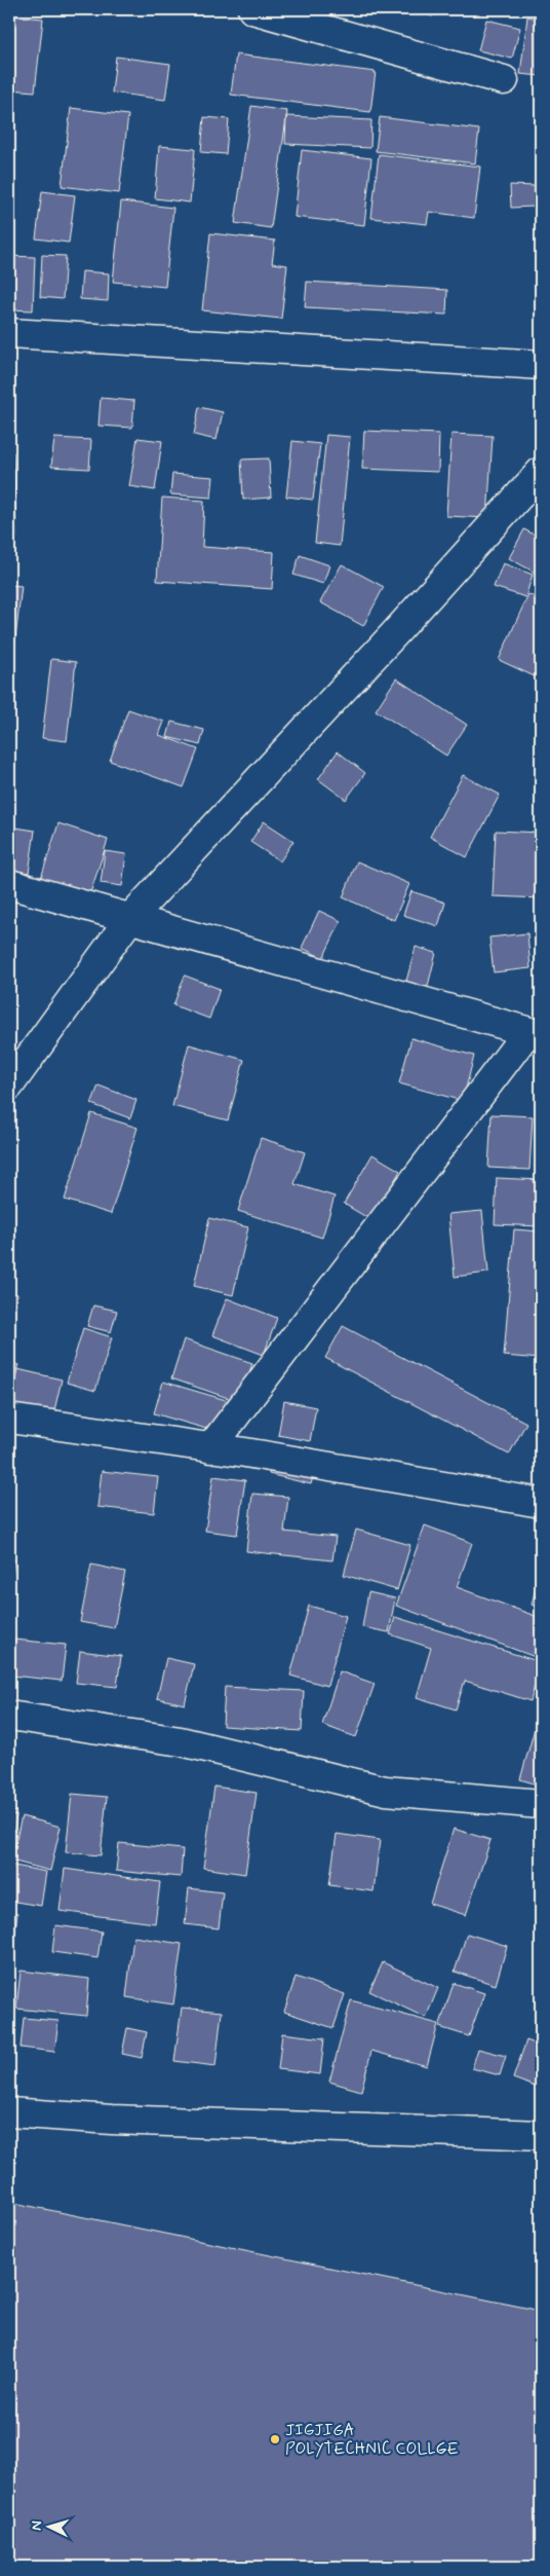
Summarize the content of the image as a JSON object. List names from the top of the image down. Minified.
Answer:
{"places":["JIGJIGA POLYTECHNIC COLLGE"],"north":"left"}
